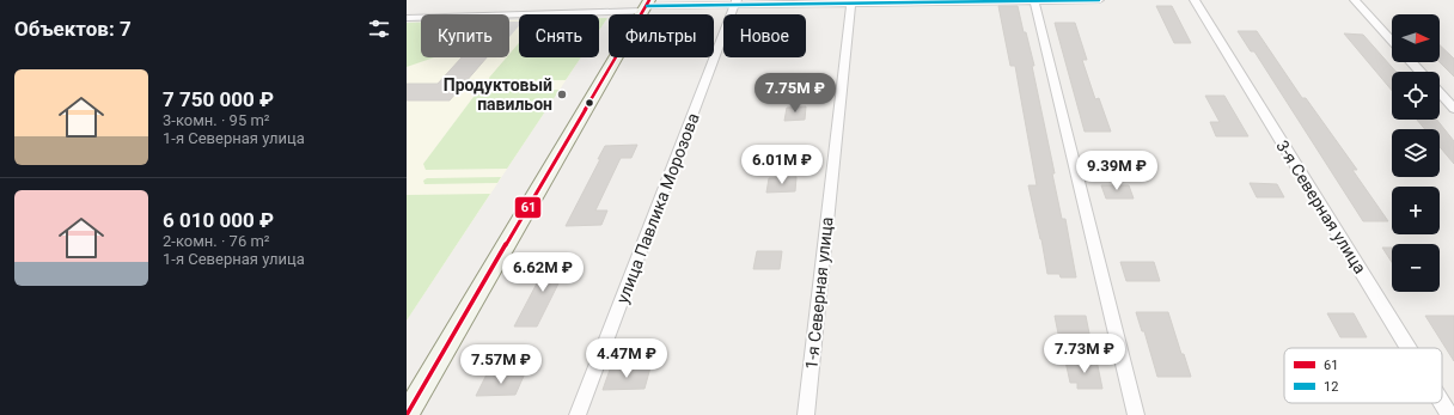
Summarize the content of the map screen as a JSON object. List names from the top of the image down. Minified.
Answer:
{"streets":{"street":["3-я Северная улица","улица Павлика Морозова","1-я Северная улица"]},"places":["Продуктовый павильон"],"lines":["transit line 61","transit line 12"],"legend":["61","12"],"north":"right","page":{"heading":"Объектов: 7","map_buttons":["+","−"],"chip":["Купить","Снять","Фильтры","Новое"],"list":[{"name":"7 750 000 ₽","note":"3-комн. · 95 m² · 1-я Северная улица"},{"name":"6 010 000 ₽","note":"2-комн. · 76 m² · 1-я Северная улица"}],"price":["7.75M ₽","6.01M ₽","9.39M ₽","6.62M ₽","7.73M ₽","4.47M ₽","7.57M ₽"]}}
